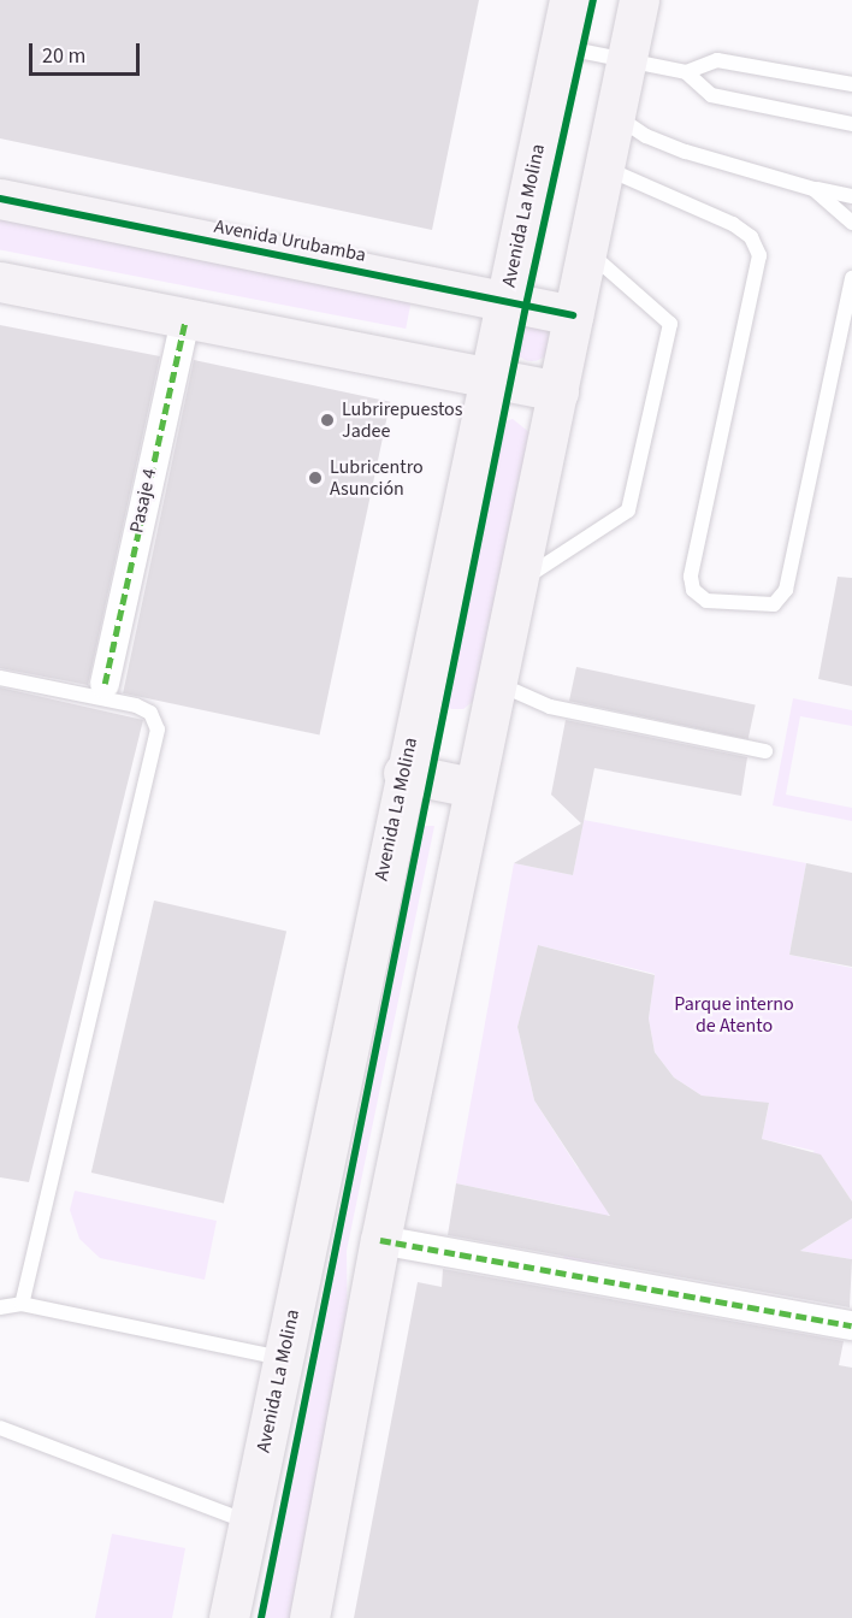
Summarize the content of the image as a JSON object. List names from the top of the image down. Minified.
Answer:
{"streets":{"main road":["Avenida La Molina","Avenida Urubamba"],"street":["Pasaje 4"]},"crossings":[["Avenida La Molina","Avenida Urubamba"]],"parks":["Parque interno de Atento"],"places":["Lubrirepuestos Jadee","Lubricentro Asunción"],"scale_bar":"20 m"}
